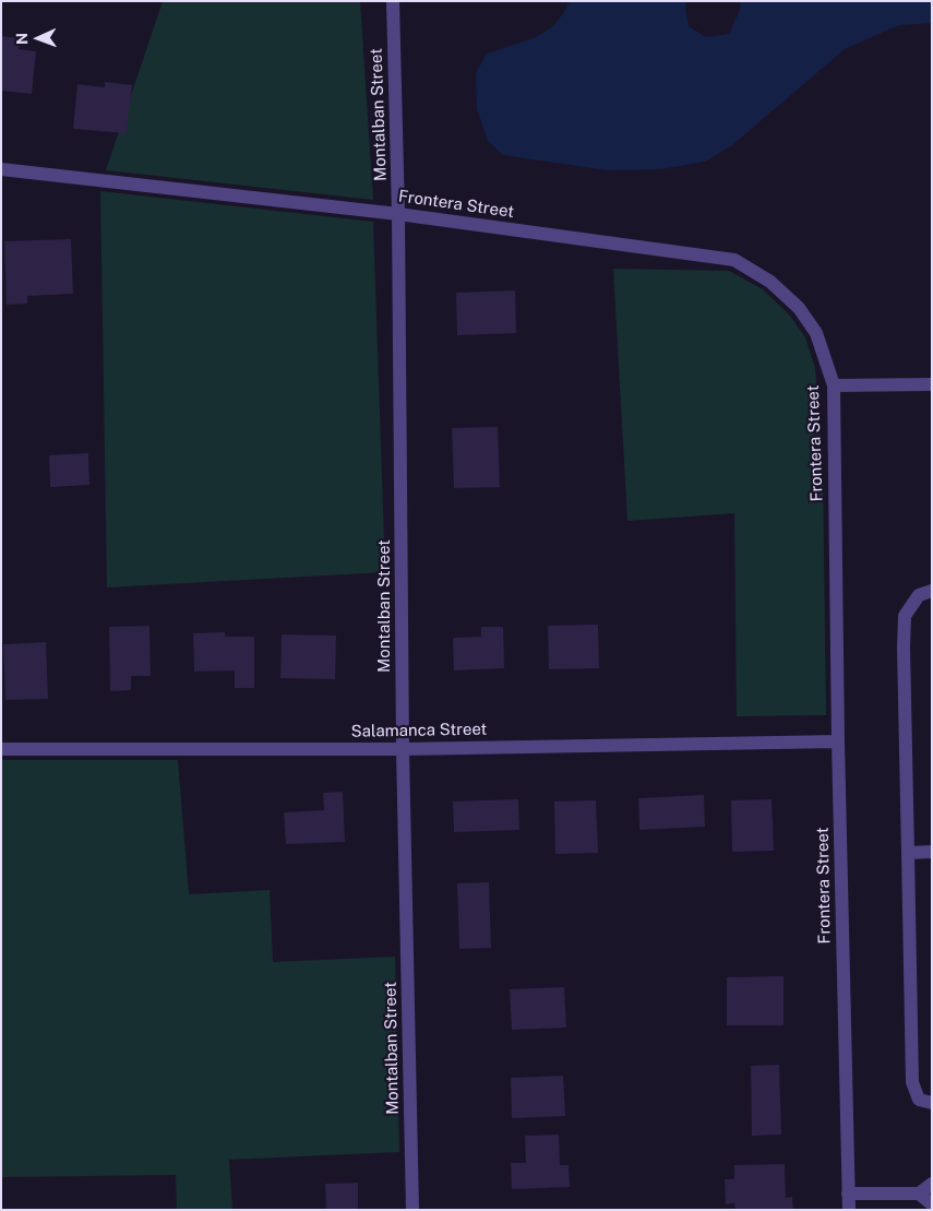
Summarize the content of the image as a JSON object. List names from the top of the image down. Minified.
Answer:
{"streets":{"street":["Montalban Street","Frontera Street","Salamanca Street"]},"crossings":[["Montalban Street","Frontera Street"],["Montalban Street","Salamanca Street"],["Frontera Street","Salamanca Street"]],"north":"left"}
